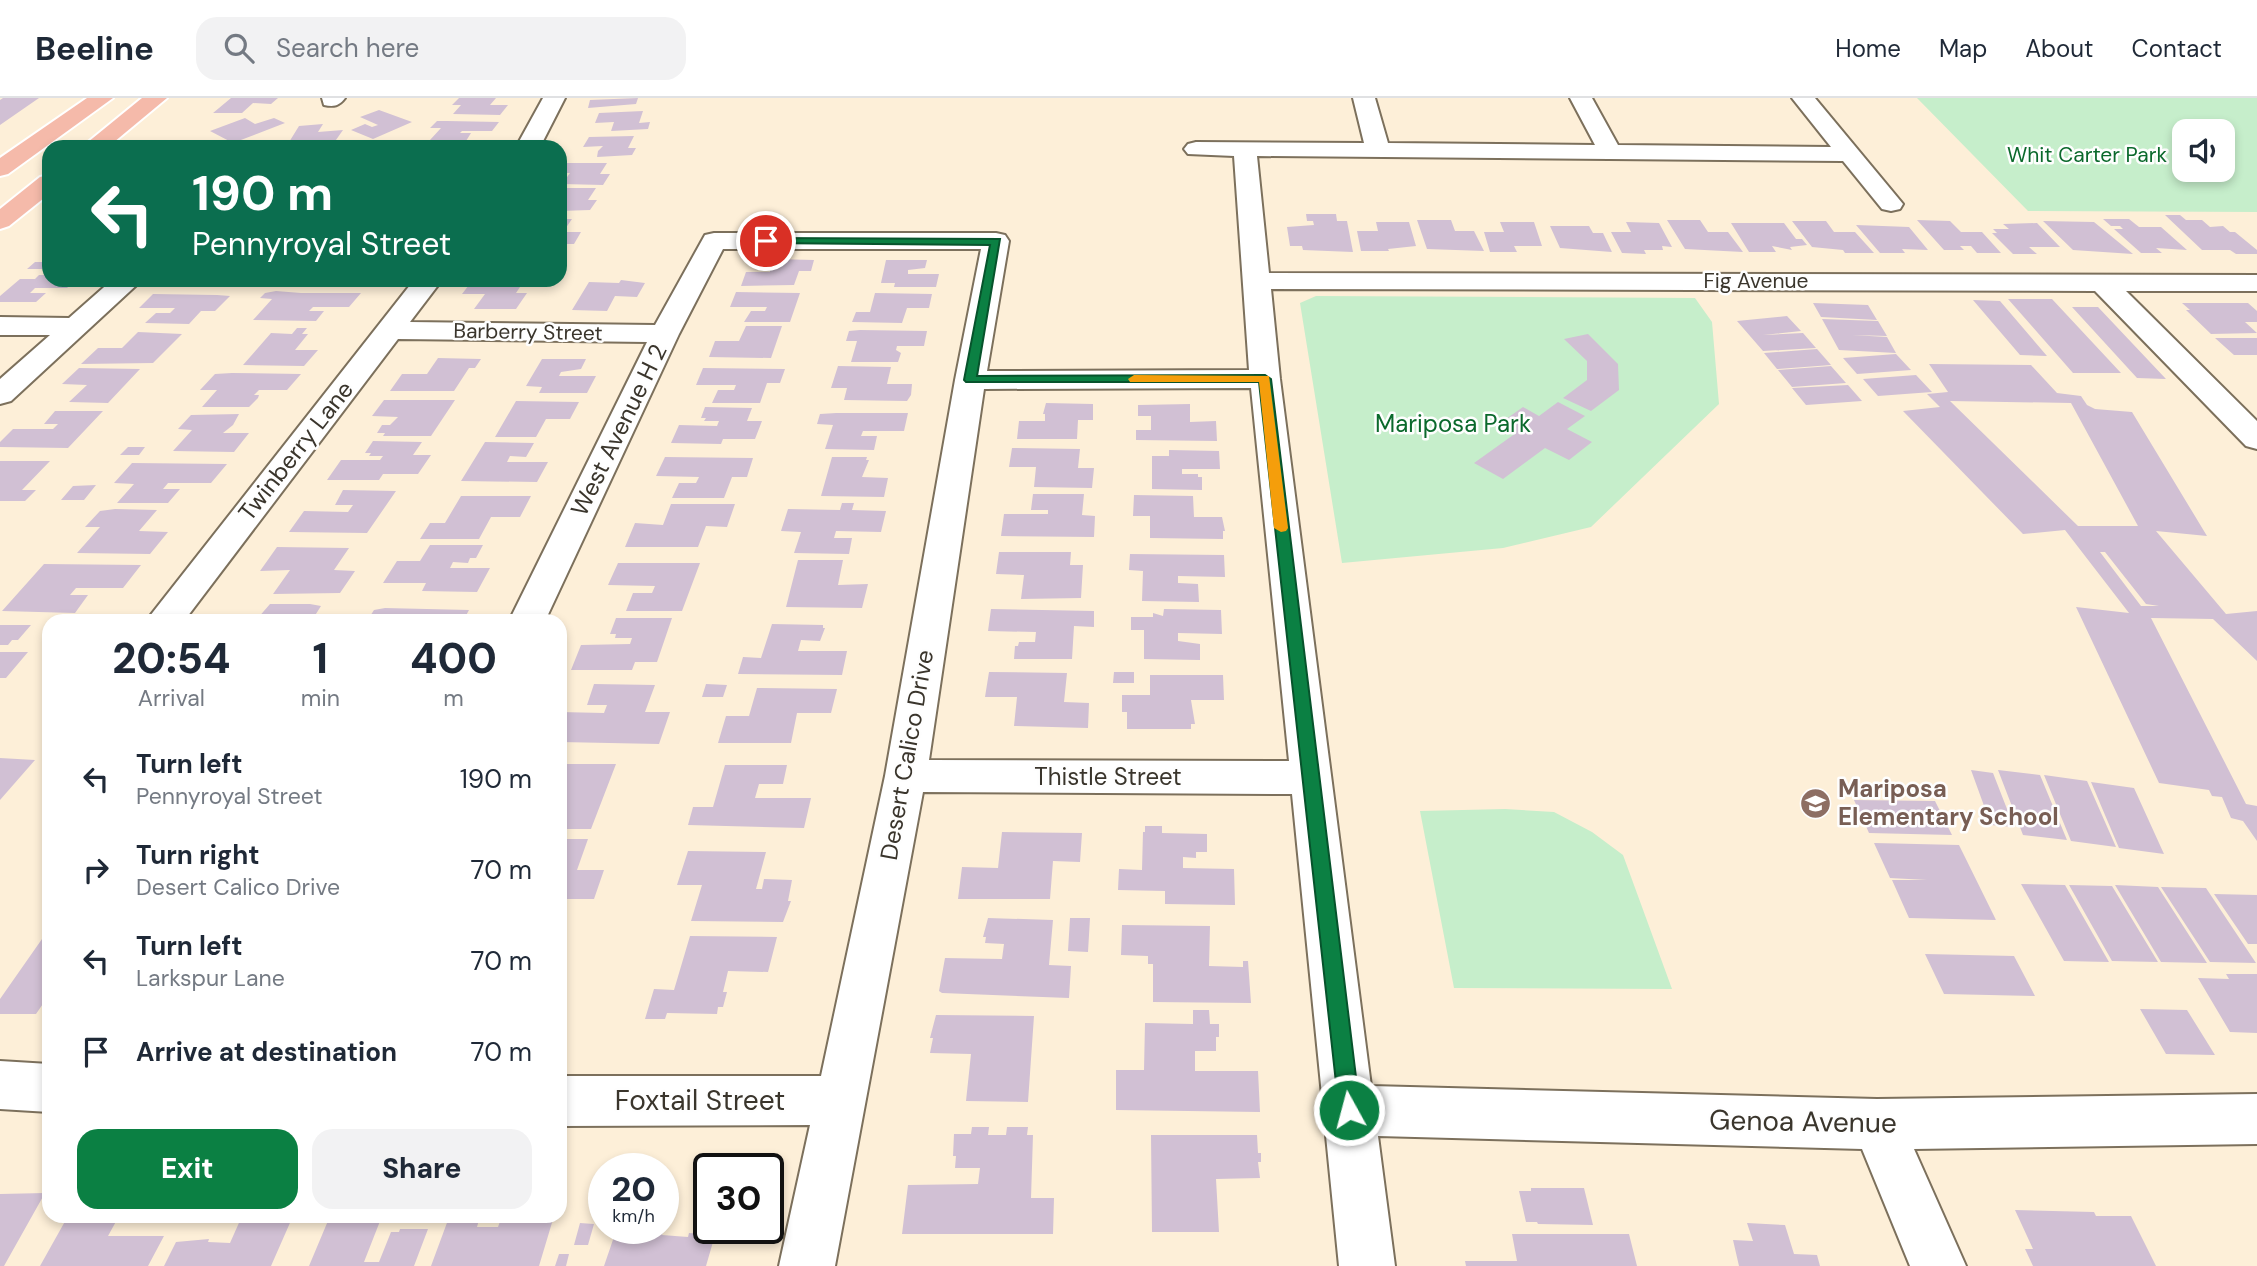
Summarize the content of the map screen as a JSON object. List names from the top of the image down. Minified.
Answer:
{"streets":{"street":["Fig Avenue","Barberry Street","West Avenue H 2","Twinberry Lane","Desert Calico Drive","Thistle Street","Foxtail Street","Genoa Avenue"]},"crossings":[["Barberry Street","West Avenue H 2"],["Barberry Street","Twinberry Lane"],["West Avenue H 2","Desert Calico Drive"],["Desert Calico Drive","Thistle Street"],["Desert Calico Drive","Foxtail Street"]],"parks":["Whit Carter Park","Mariposa Park"],"places":{"school or university":["Mariposa Elementary School"]},"page":{"header":"Beeline","search":"Search here","nav":["Home","Map","About","Contact"],"turn":["190 m","Pennyroyal Street"],"eta":["20:54","Arrival","1","min","400","m"],"list":[{"name":"Turn left","note":"Pennyroyal Street","value":"190 m"},{"name":"Turn right","note":"Desert Calico Drive","value":"70 m"},{"name":"Turn left","note":"Larkspur Lane","value":"70 m"},{"name":"Arrive at destination","value":"70 m"}],"buttons":["Exit","Share"],"speed":"20 km/h","limit":"30"}}
